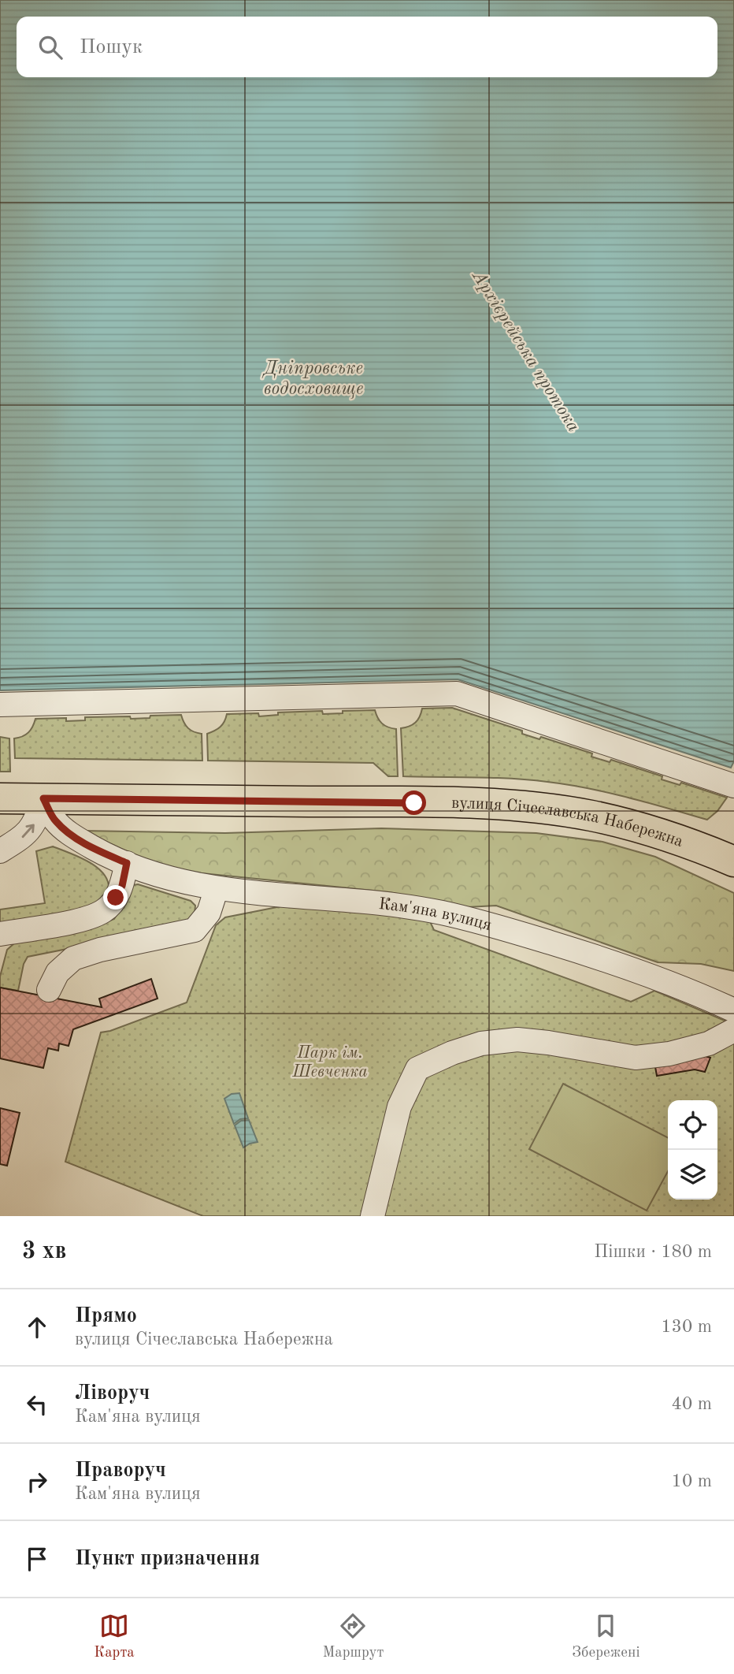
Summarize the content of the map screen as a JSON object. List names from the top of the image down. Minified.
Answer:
{"streets":{"main road":["вулиця Січеславська Набережна"],"street":["Кам'яна вулиця"]},"crossings":[["вулиця Січеславська Набережна","Кам'яна вулиця"]],"water":["Архієрейська протока","Дніпровське водосховище"],"parks":["Парк iм. Шевченка"],"page":{"search":"Пошук","heading":["3 хв","Пішки · 180 m"],"list":[["Прямо","вулиця Січеславська Набережна","130 m"],["Ліворуч","Кам'яна вулиця","40 m"],["Праворуч","Кам'яна вулиця","10 m"],"Пункт призначення"],"nav":["Карта","Маршрут","Збережені"]}}
